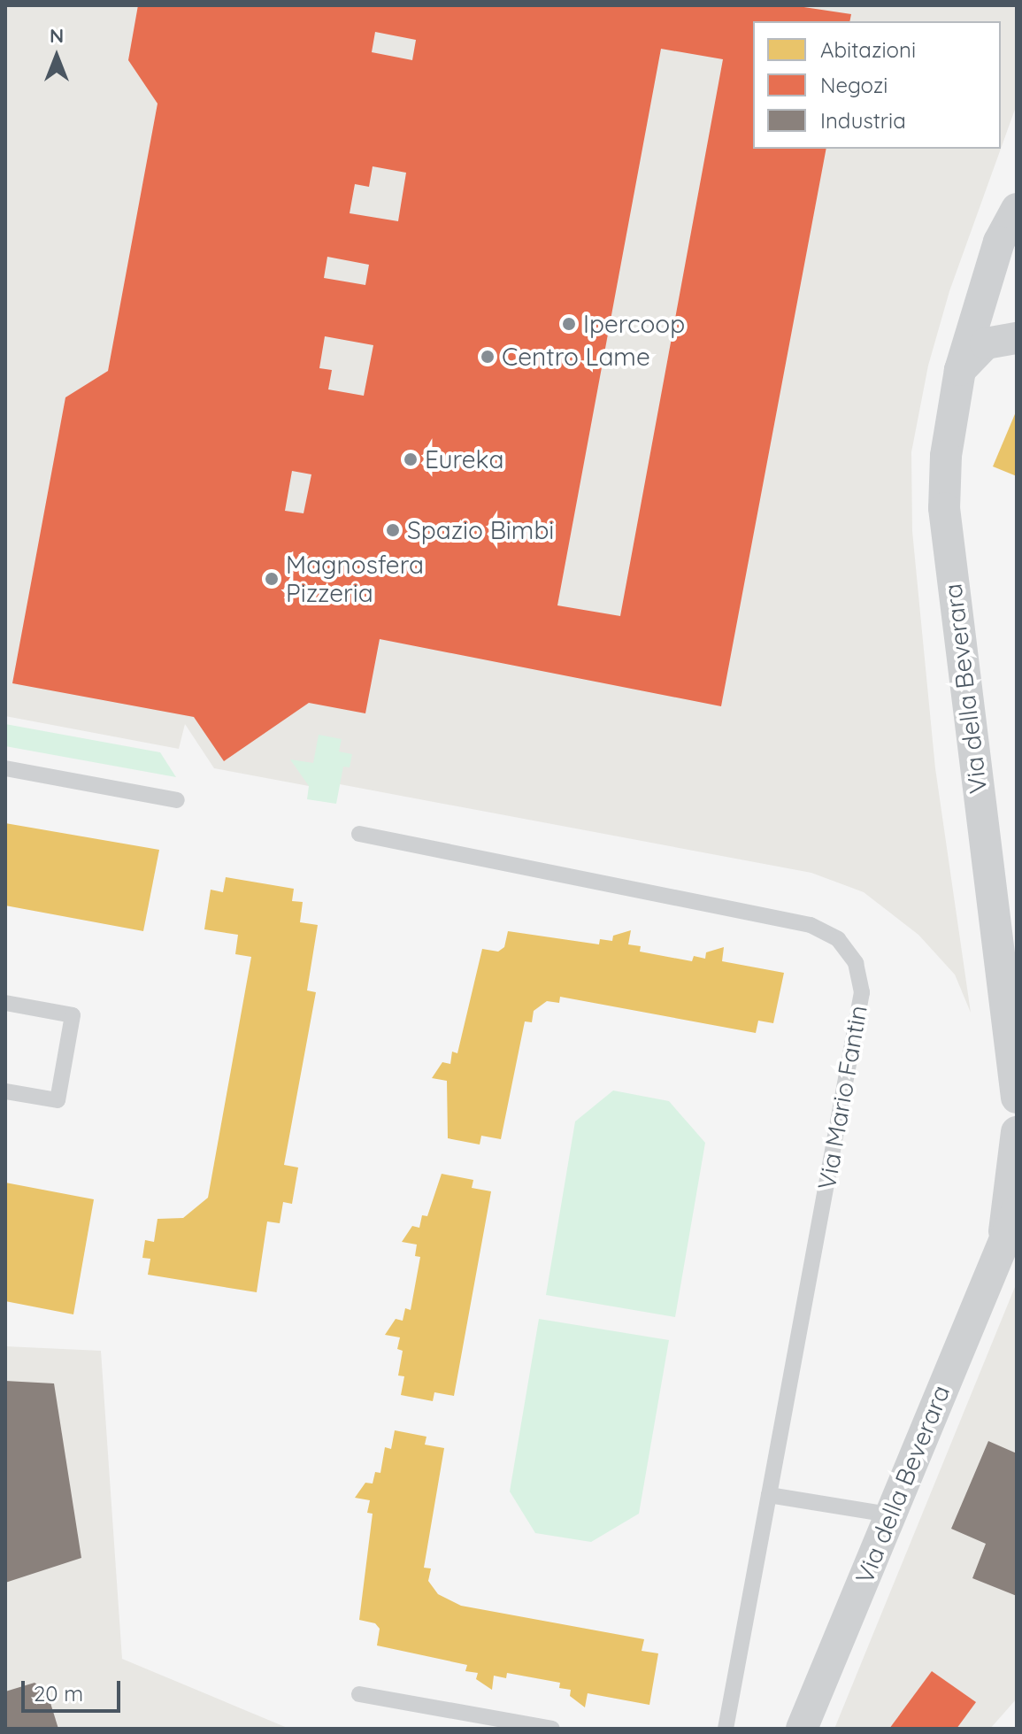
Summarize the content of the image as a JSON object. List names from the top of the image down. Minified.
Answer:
{"streets":{"street":["Via della Beverara"],"lane":["Via Mario Fantin"]},"places":["Ipercoop","Centro Lame","Eureka","Spazio Bimbi","Magnosfera Pizzeria"],"legend":["Abitazioni","Negozi","Industria"],"scale_bar":"20 m","north":"top"}
